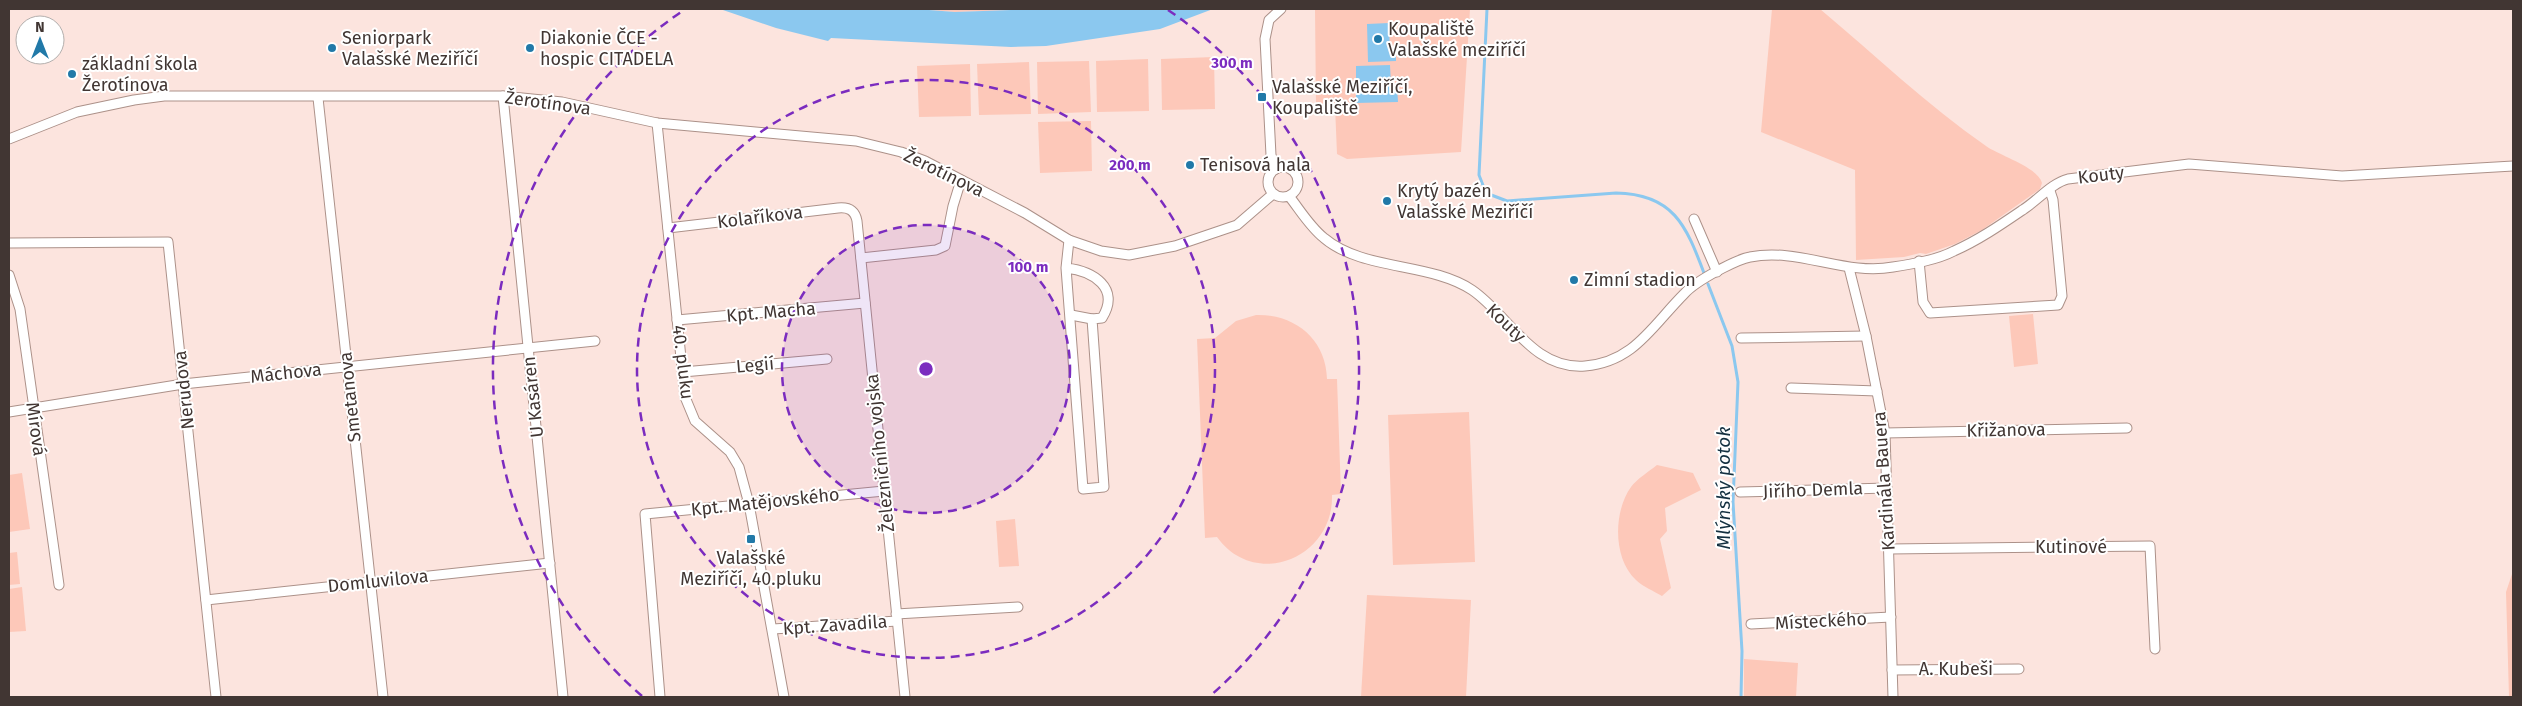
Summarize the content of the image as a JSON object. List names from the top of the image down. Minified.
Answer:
{"streets":{"street":["Žerotínova","Kouty","Kolaříkova","Kpt. Macha","40. pluku","Legií","Máchova","Nerudova","Smetanova","U Kasáren","Mírová","Křižanova","Železničního vojska","Kardinála Bauera","Jiřího Demla","Kpt. Matějovského","Kutinové","Domluvilova","Místeckého","Kpt. Zavadila","A. Kubeši"]},"crossings":[["Žerotínova","Kouty"],["Žerotínova","40. pluku"],["Žerotínova","Smetanova"],["Žerotínova","U Kasáren"],["Kouty","Kardinála Bauera"],["Kolaříkova","40. pluku"],["Kolaříkova","Železničního vojska"],["Kpt. Macha","40. pluku"],["Kpt. Macha","Železničního vojska"],["40. pluku","Legií"],["40. pluku","Kpt. Matějovského"],["40. pluku","Kpt. Zavadila"],["Máchova","Nerudova"],["Máchova","Smetanova"],["Máchova","U Kasáren"],["Máchova","Mírová"],["Nerudova","Domluvilova"],["Smetanova","Domluvilova"],["U Kasáren","Domluvilova"],["Křižanova","Kardinála Bauera"],["Železničního vojska","Kpt. Matějovského"],["Železničního vojska","Kpt. Zavadila"],["Kardinála Bauera","Jiřího Demla"],["Kardinála Bauera","Kutinové"],["Kardinála Bauera","Místeckého"],["Kardinála Bauera","A. Kubeši"]],"water":["Mlýnský potok"],"places":{"other":["Koupaliště Valašské meziříčí","Seniorpark Valašské Meziříčí","Diakonie ČCE - hospic CITADELA","základní škola Žerotínova","Tenisová hala","Krytý bazén Valašské Meziříčí","Zimní stadion"],"transit":["Valašské Meziříčí, Koupaliště","Valašské Meziříčí, 40.pluku"]},"north":"top","rings":["300 m","200 m","100 m"]}
